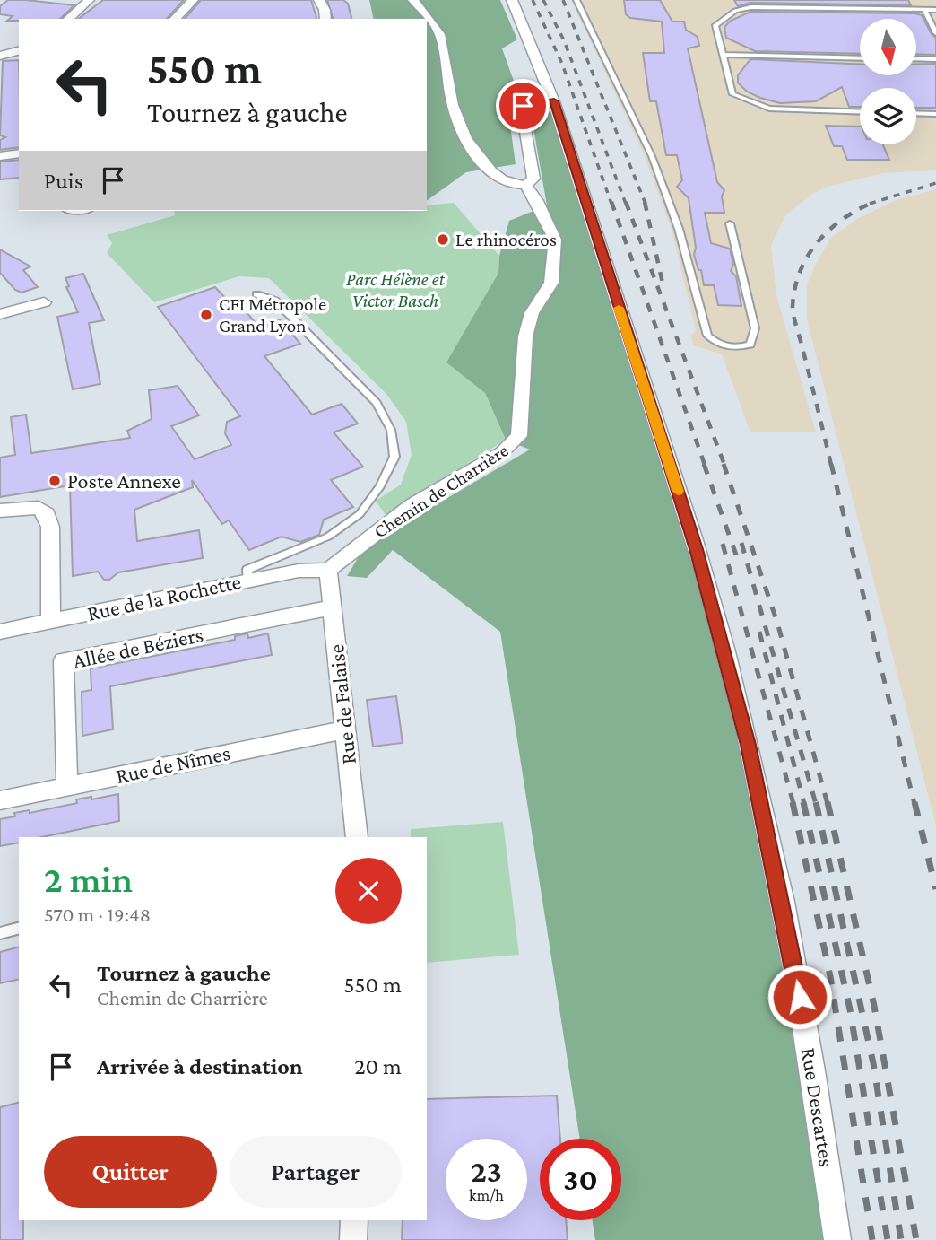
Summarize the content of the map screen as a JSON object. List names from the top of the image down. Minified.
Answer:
{"streets":{"street":["Chemin de Charrière","Rue de la Rochette","Allée de Béziers","Rue de Falaise","Rue de Nîmes","Rue Descartes"]},"crossings":[["Chemin de Charrière","Rue de la Rochette"],["Chemin de Charrière","Rue de Falaise"],["Rue de la Rochette","Rue de Falaise"],["Allée de Béziers","Rue de Falaise"],["Allée de Béziers","Rue de Nîmes"],["Rue de Falaise","Rue de Nîmes"]],"parks":["Parc Hélène et Victor Basch"],"places":["Le rhinocéros","CFI Métropole Grand Lyon","Poste Annexe"],"north":"bottom","page":{"turn":["550 m","Tournez à gauche"],"then":"Puis","heading":["2 min","570 m · 19:48"],"list":[{"name":"Tournez à gauche","note":"Chemin de Charrière","value":"550 m"},{"name":"Arrivée à destination","value":"20 m"}],"buttons":["Quitter","Partager"],"speed":"23 km/h","limit":"30"}}
